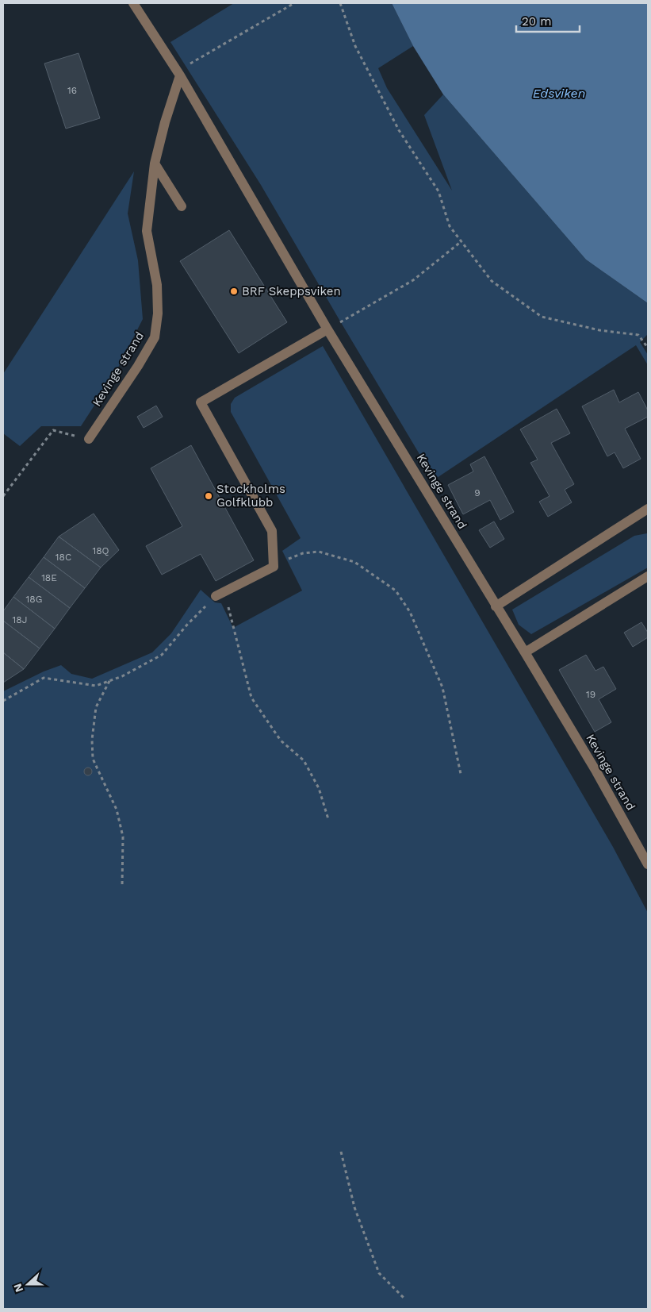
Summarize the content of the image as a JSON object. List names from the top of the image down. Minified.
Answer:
{"streets":{"street":["Kevinge strand"]},"water":["Edsviken"],"places":["BRF Skeppsviken","Stockholms Golfklubb"],"house_numbers":["16","9","18Q","18C","18E","18G","18J","19"],"scale_bar":"20 m","north":"left"}
